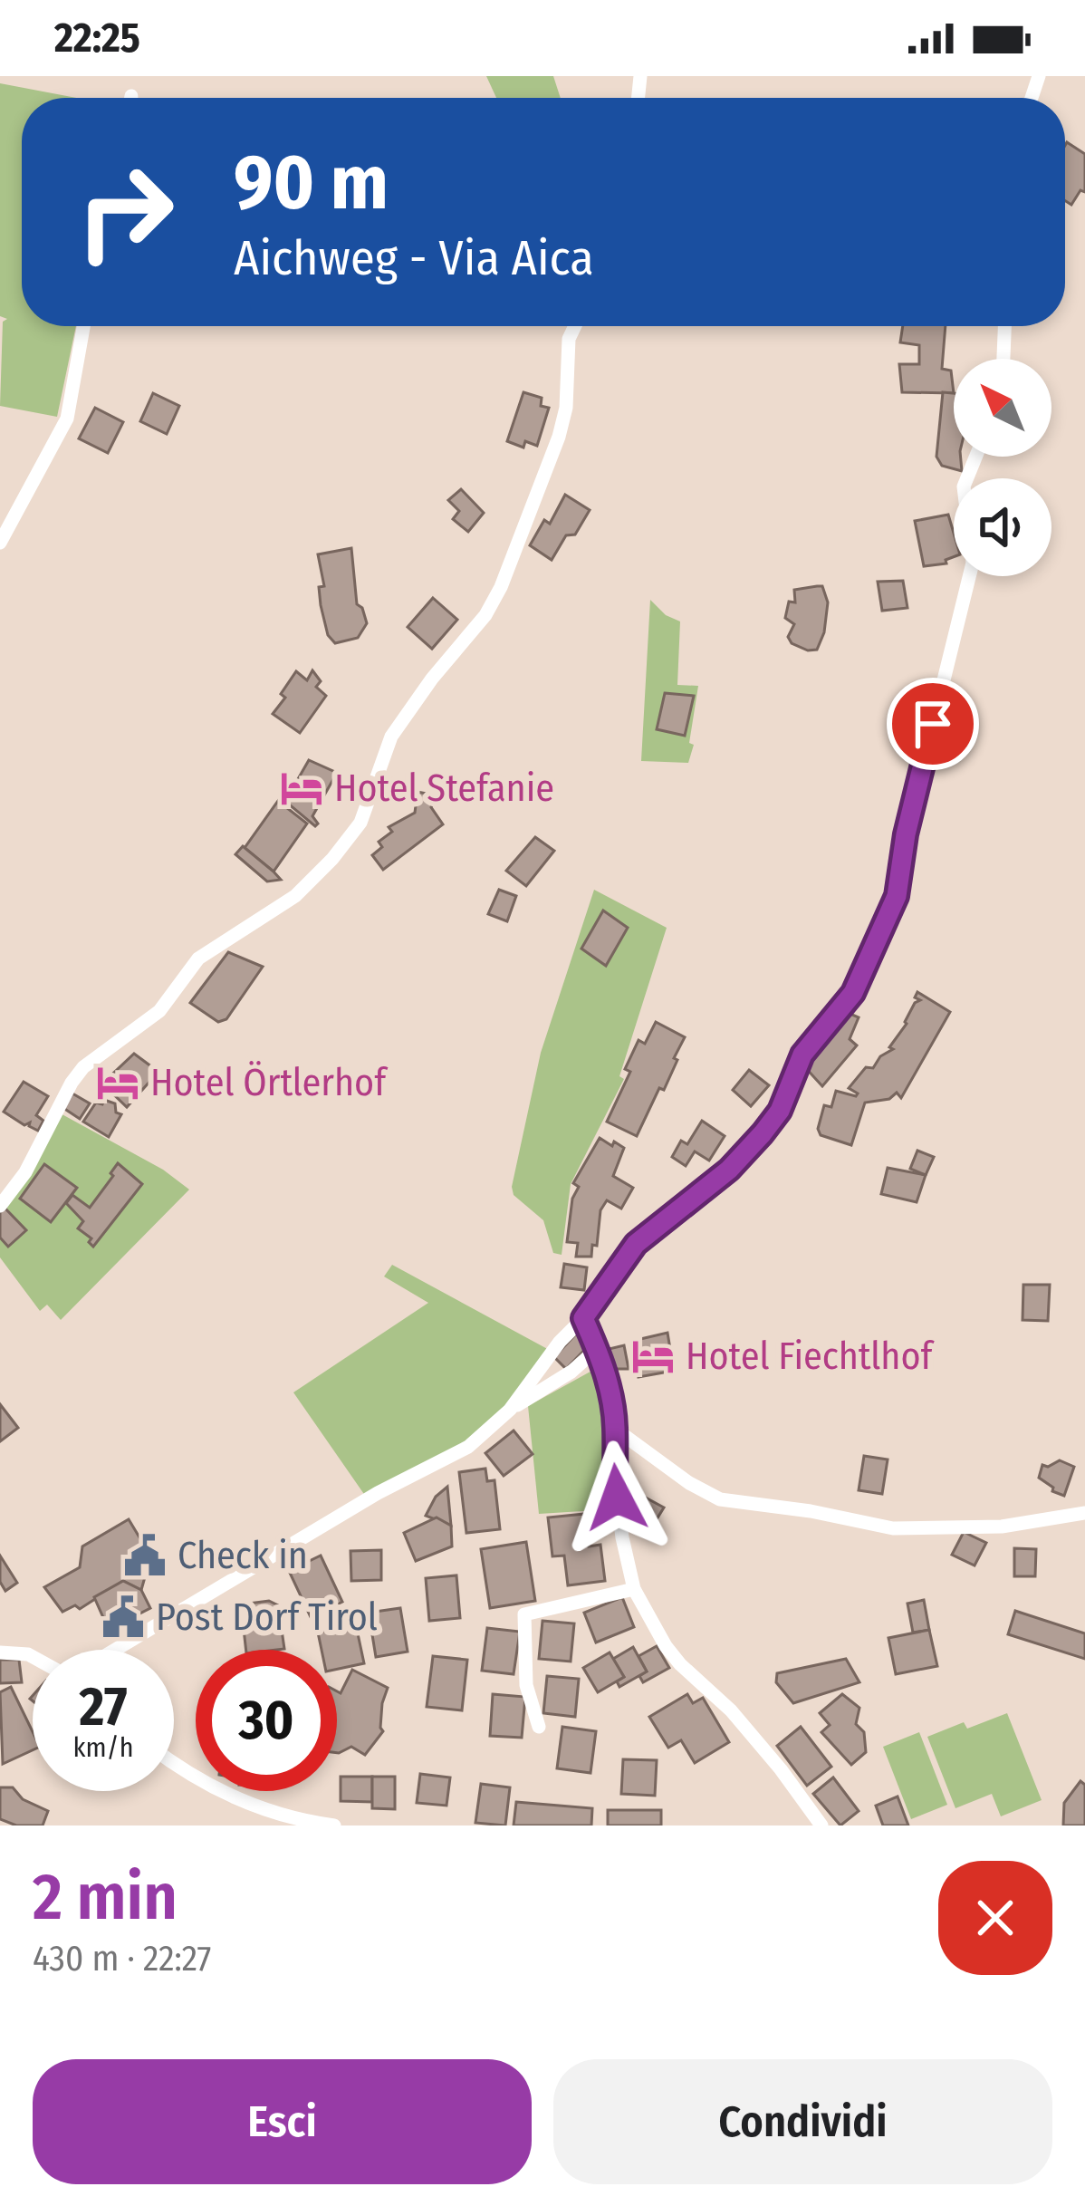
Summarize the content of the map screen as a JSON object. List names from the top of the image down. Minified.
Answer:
{"places":{"hotel":["Hotel Stefanie","Hotel Örtlerhof","Hotel Fiechtlhof"],"public building":["Check in","Post Dorf Tirol"]},"north":"top left","page":{"status":"22:25","turn":["90 m","Aichweg - Via Aica"],"speed":"27 km/h","limit":"30","heading":["2 min","430 m · 22:27"],"buttons":["Esci","Condividi"]}}
